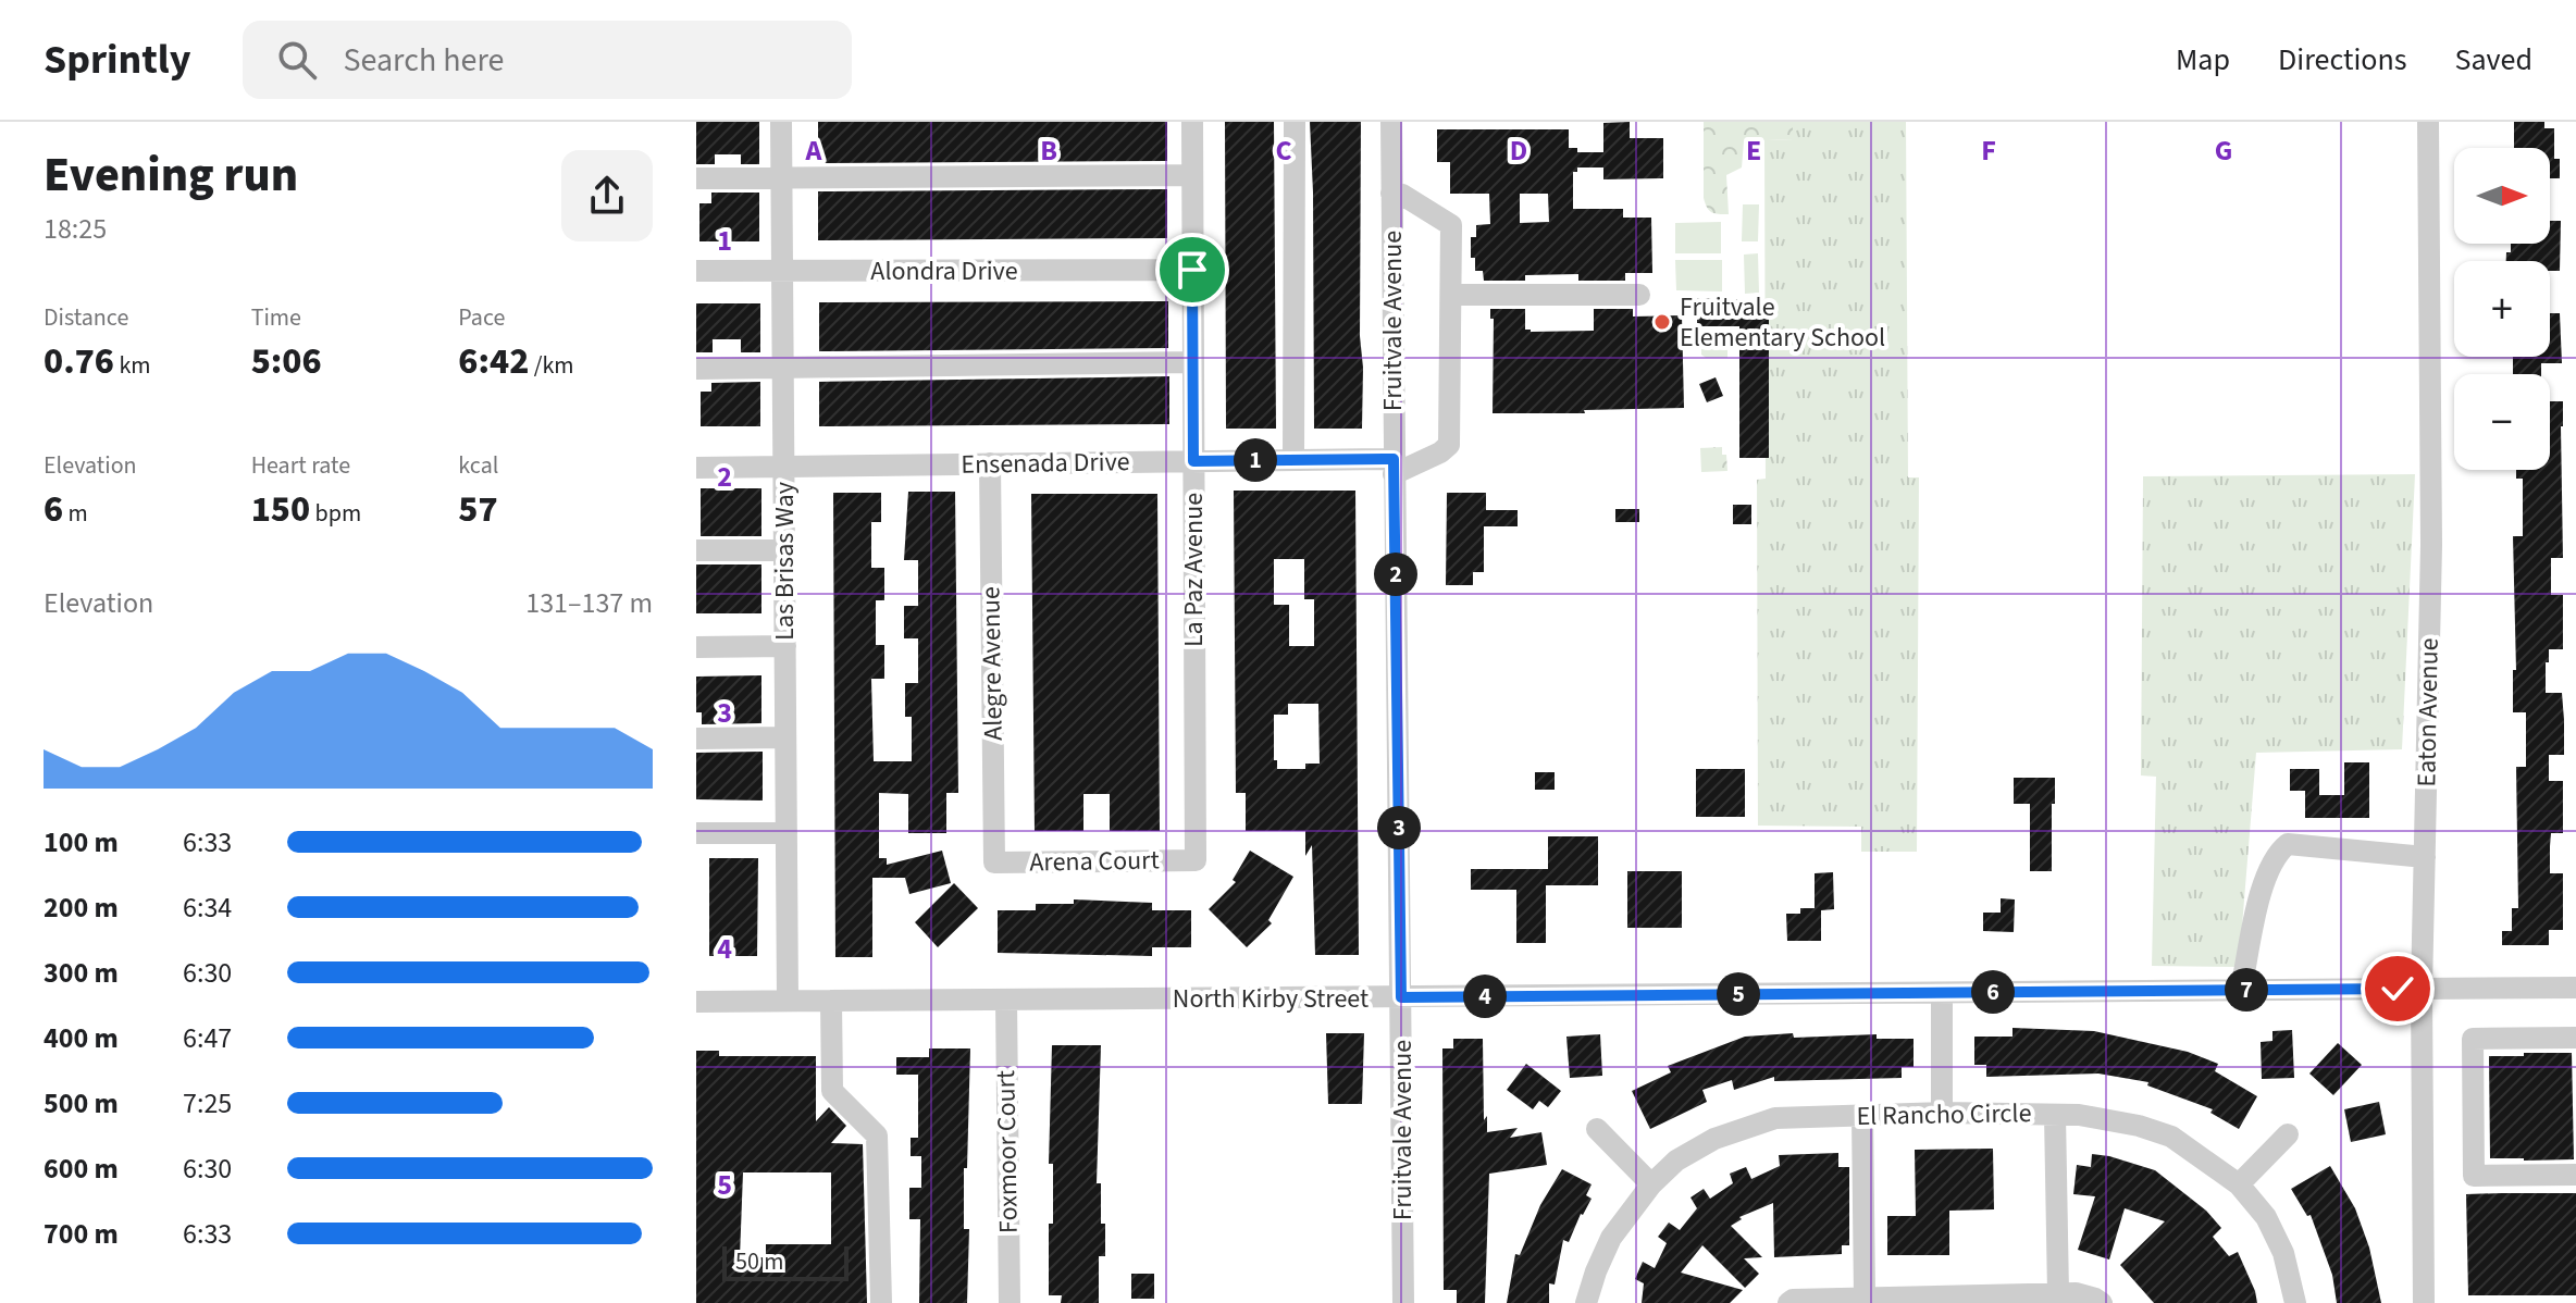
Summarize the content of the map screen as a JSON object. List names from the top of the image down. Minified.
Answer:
{"streets":{"street":["Alondra Drive","Fruitvale Avenue","Ensenada Drive","Las Brisas Way","La Paz Avenue","Alegre Avenue","Eaton Avenue","Arena Court","North Kirby Street","El Rancho Circle","Foxmoor Court"]},"crossings":[["Alondra Drive","Las Brisas Way"],["Alondra Drive","La Paz Avenue"],["Fruitvale Avenue","Ensenada Drive"],["Fruitvale Avenue","North Kirby Street"],["Ensenada Drive","Las Brisas Way"],["Ensenada Drive","La Paz Avenue"],["Ensenada Drive","Alegre Avenue"],["Las Brisas Way","North Kirby Street"],["La Paz Avenue","Arena Court"],["Alegre Avenue","Arena Court"],["Eaton Avenue","North Kirby Street"],["North Kirby Street","Foxmoor Court"]],"places":["Fruitvale Elementary School"],"scale_bar":"50 m","north":"right","page":{"header":"Sprintly","search":"Search here","nav":["Map","Directions","Saved"],"heading":["Evening run","18:25"],"map_buttons":["+","−"],"stats":[["Distance","0.76 km"],["Time","5:06"],["Pace","6:42 /km"],["Elevation","6 m"],["Heart rate","150 bpm"],["kcal","57"]],"pins":["1","2","3","7","6","5","4"],"chart":["Elevation","131–137 m"],"list":[{"name":"100 m","note":"6:33"},{"name":"200 m","note":"6:34"},{"name":"300 m","note":"6:30"},{"name":"400 m","note":"6:47"},{"name":"500 m","note":"7:25"},{"name":"600 m","note":"6:30"},{"name":"700 m","note":"6:33"}],"scale":"50 m"},"grid":{"columns":["A","B","C","D","E","F","G"],"rows":["1","2","3","4","5"]}}
